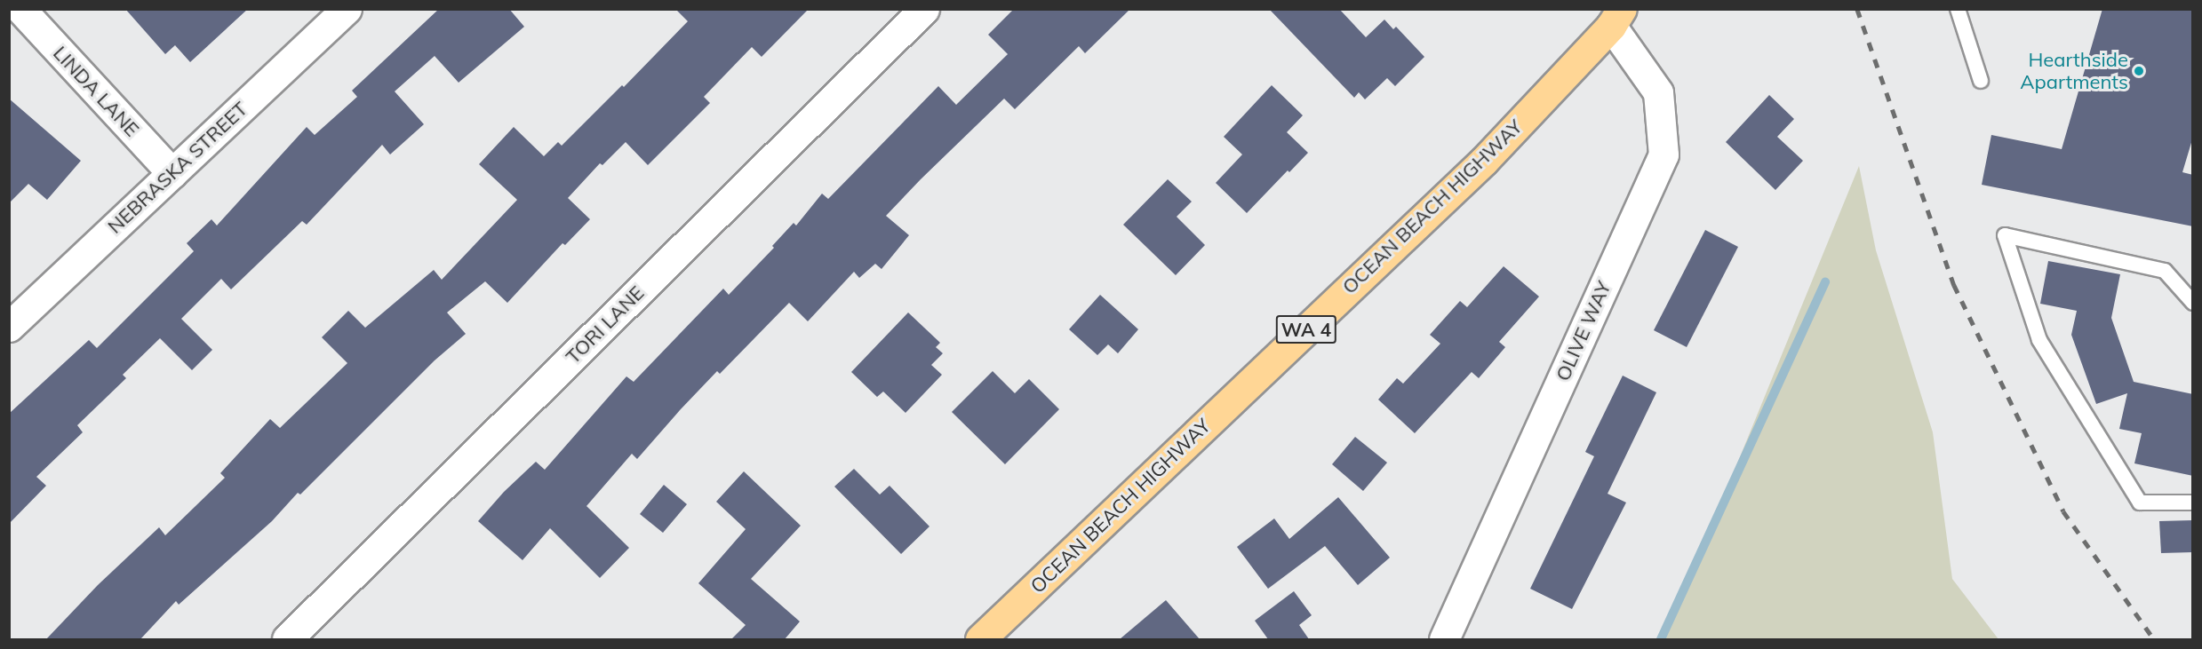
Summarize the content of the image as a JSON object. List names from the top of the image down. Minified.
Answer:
{"streets":{"main road":["OCEAN BEACH HIGHWAY","WA 4"],"street":["LINDA LANE","NEBRASKA STREET","TORI LANE","OLIVE WAY"]},"crossings":[["LINDA LANE","NEBRASKA STREET"],["OCEAN BEACH HIGHWAY","OLIVE WAY"]],"places":["Hearthside Apartments"]}
